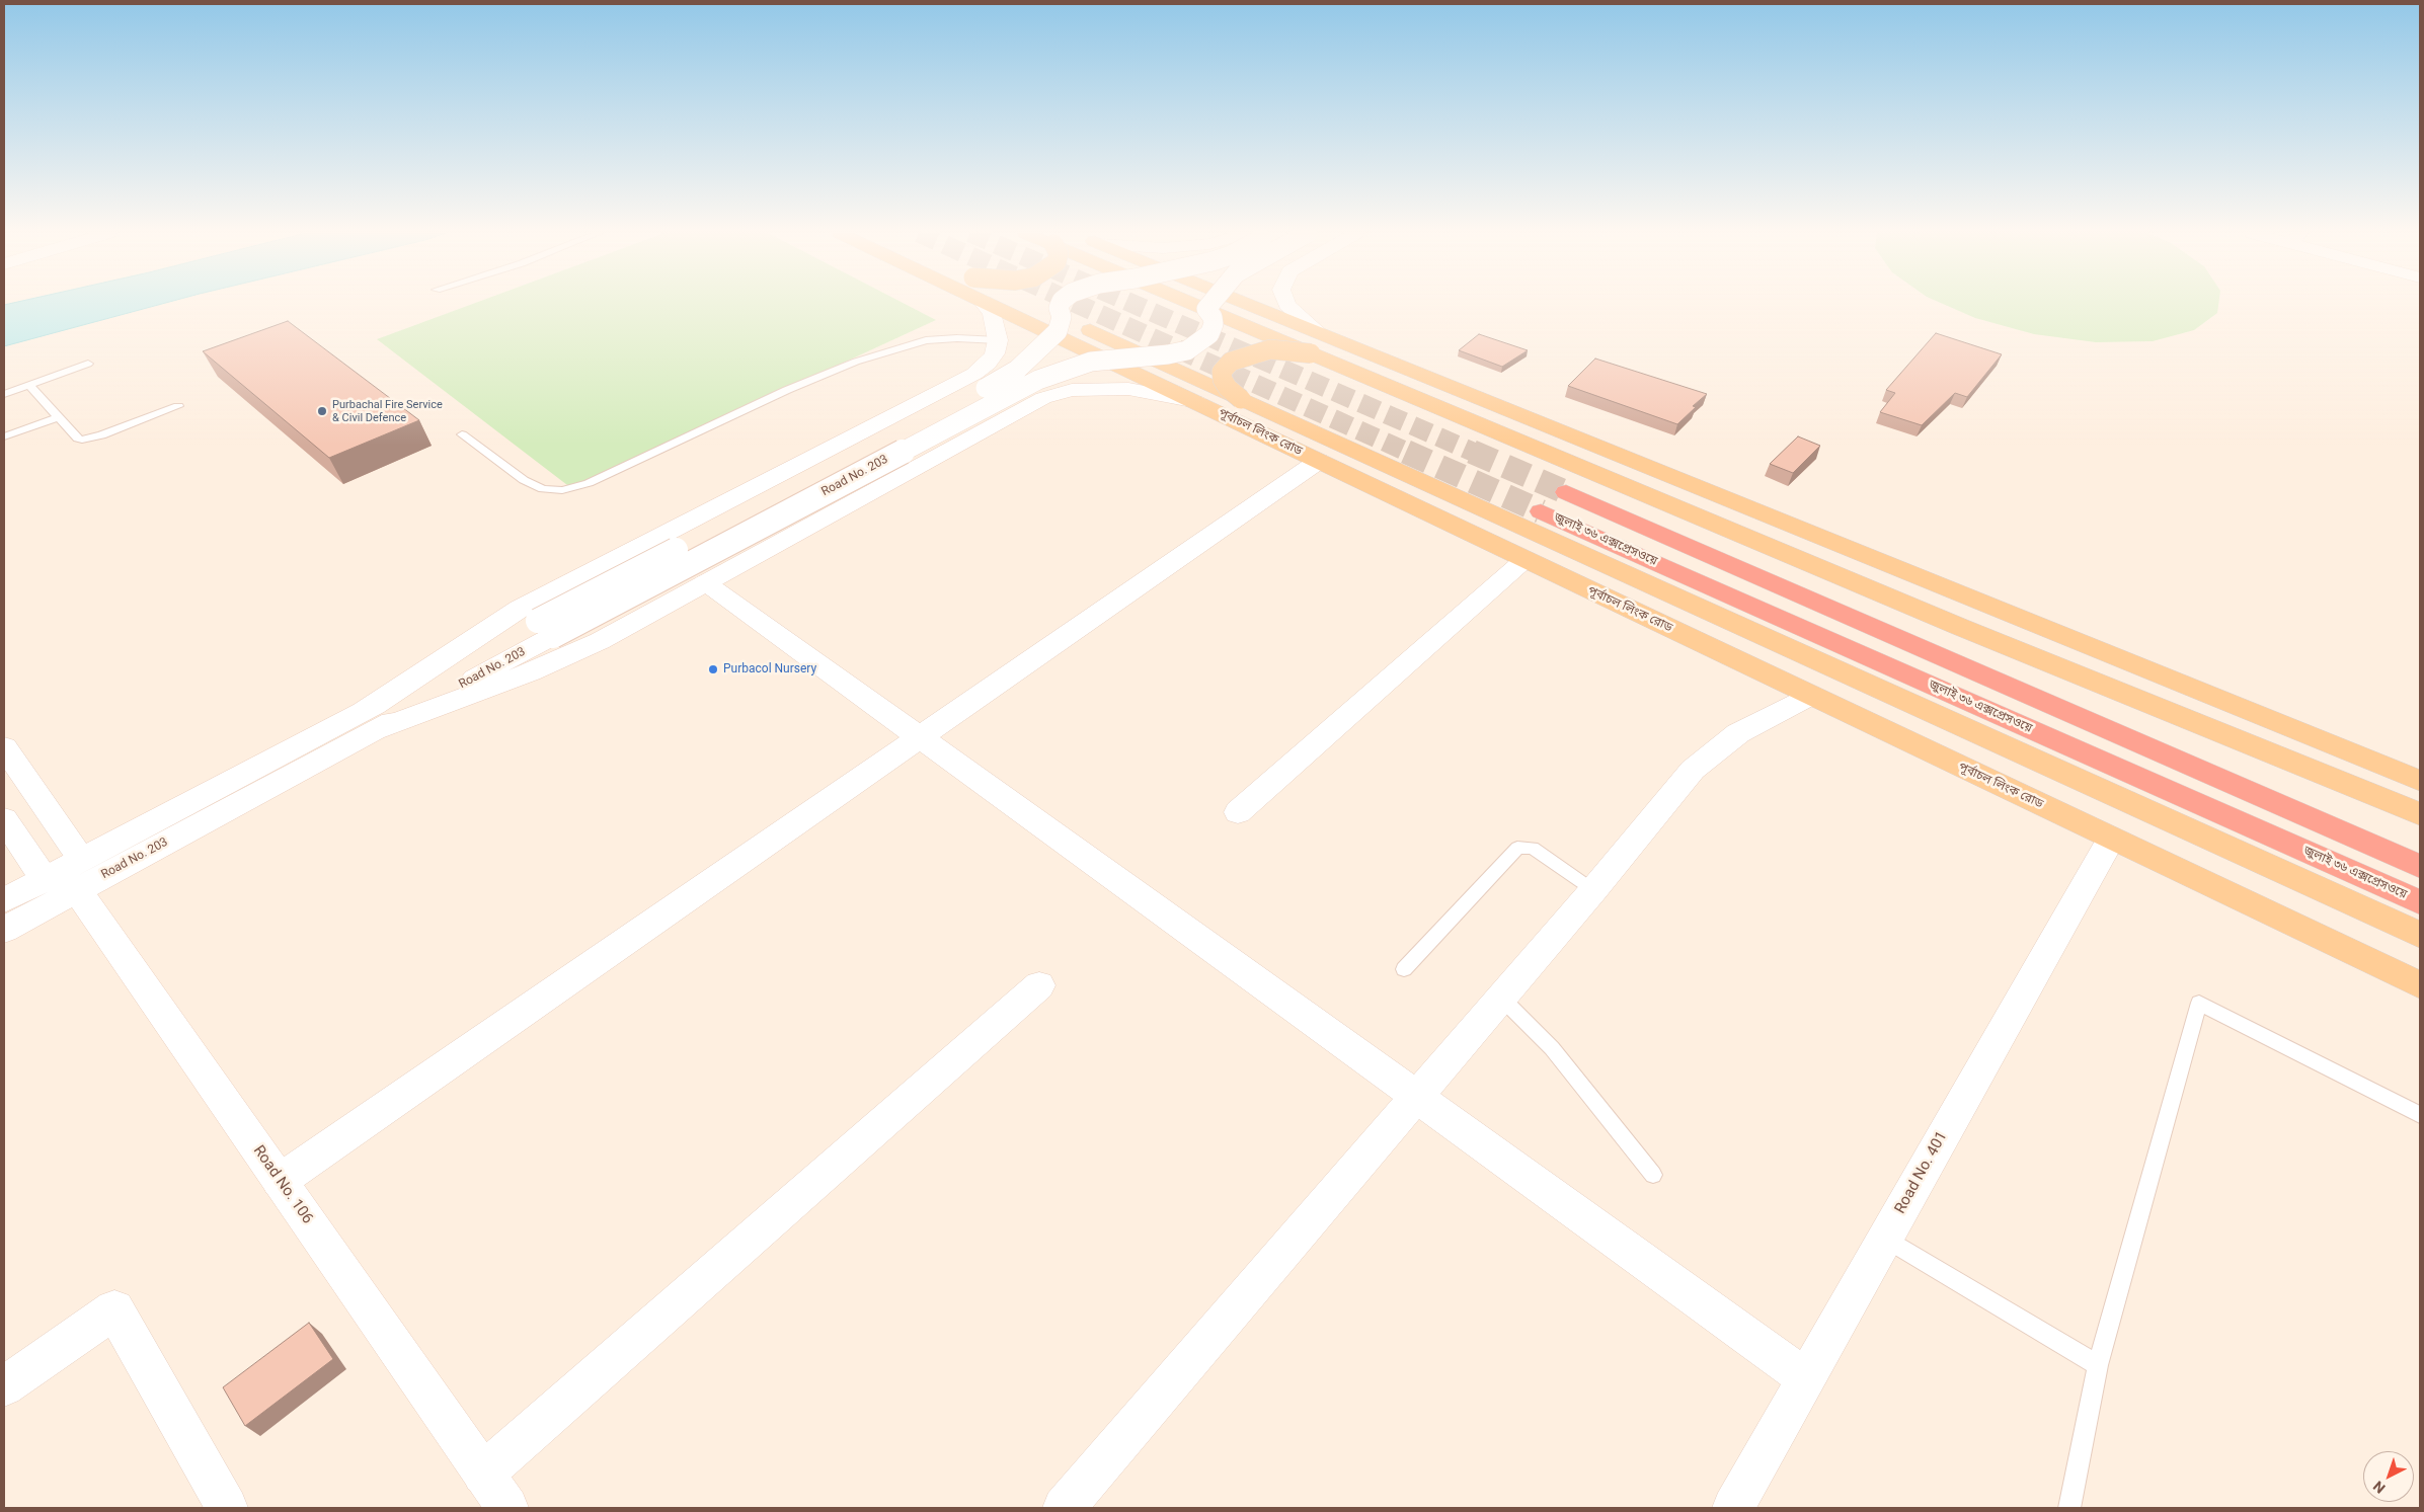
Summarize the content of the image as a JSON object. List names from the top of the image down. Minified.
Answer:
{"streets":{"highway":["জুলাই ৩৬ এক্সপ্রেসওয়ে"],"main road":["পূর্বাচল লিংক রোড"],"street":["Road No. 203","Road No. 401","Road No. 106"]},"crossings":[["পূর্বাচল লিংক রোড","Road No. 203"],["পূর্বাচল লিংক রোড","Road No. 401"],["Road No. 203","Road No. 106"]],"places":["Purbachal Fire Service & Civil Defence","Purbacol Nursery"],"north":"bottom left"}
